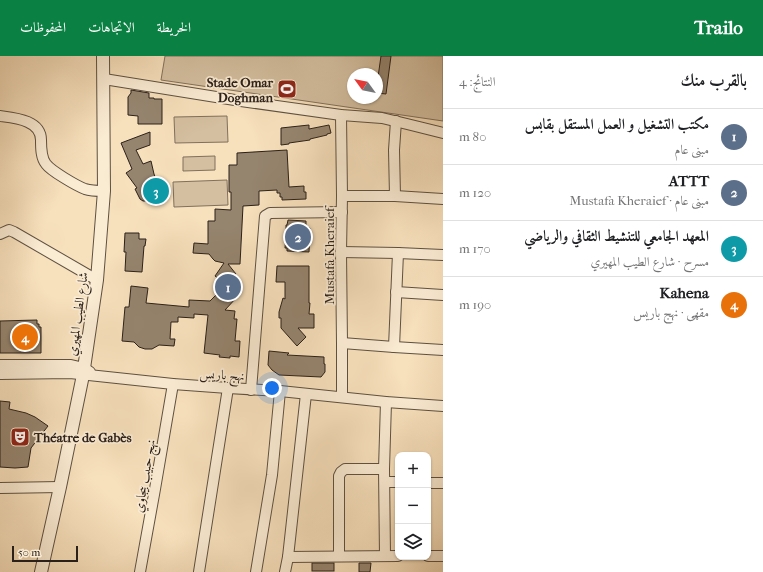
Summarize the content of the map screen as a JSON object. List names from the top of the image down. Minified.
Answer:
{"streets":{"street":["Mustafa Kheraief","شارع الطيب المهيري","نهج باريس","نهج حبيب بيجاوي"]},"crossings":[["Mustafa Kheraief","نهج باريس"],["شارع الطيب المهيري","نهج باريس"],["نهج باريس","نهج حبيب بيجاوي"]],"places":{"sports":["Stade Omar Doghman"],"theatre":["Théatre de Gabès"]},"scale_bar":"50 m","north":"top left","page":{"header":"Trailo","nav":["الخريطة","الاتجاهات","المحفوظات"],"heading":["بالقرب منك","النتائج: 4"],"list":[{"mark":"1","name":"مكتب التشغيل و العمل المستقل بقابس","note":"مبنى عام","value":"80 m"},{"mark":"2","name":"ATTT","note":"مبنى عام · Mustafa Kheraief","value":"120 m"},{"mark":"3","name":"المعهد الجامعي للتنشيط الثقافي والرياضي","note":"مسرح · شارع الطيب المهيري","value":"170 m"},{"mark":"4","name":"Kahena","note":"مقهى · نهج باريس","value":"190 m"}],"pins":["3","2","1","4"],"map_buttons":["+","−"],"scale":"50 m"}}
